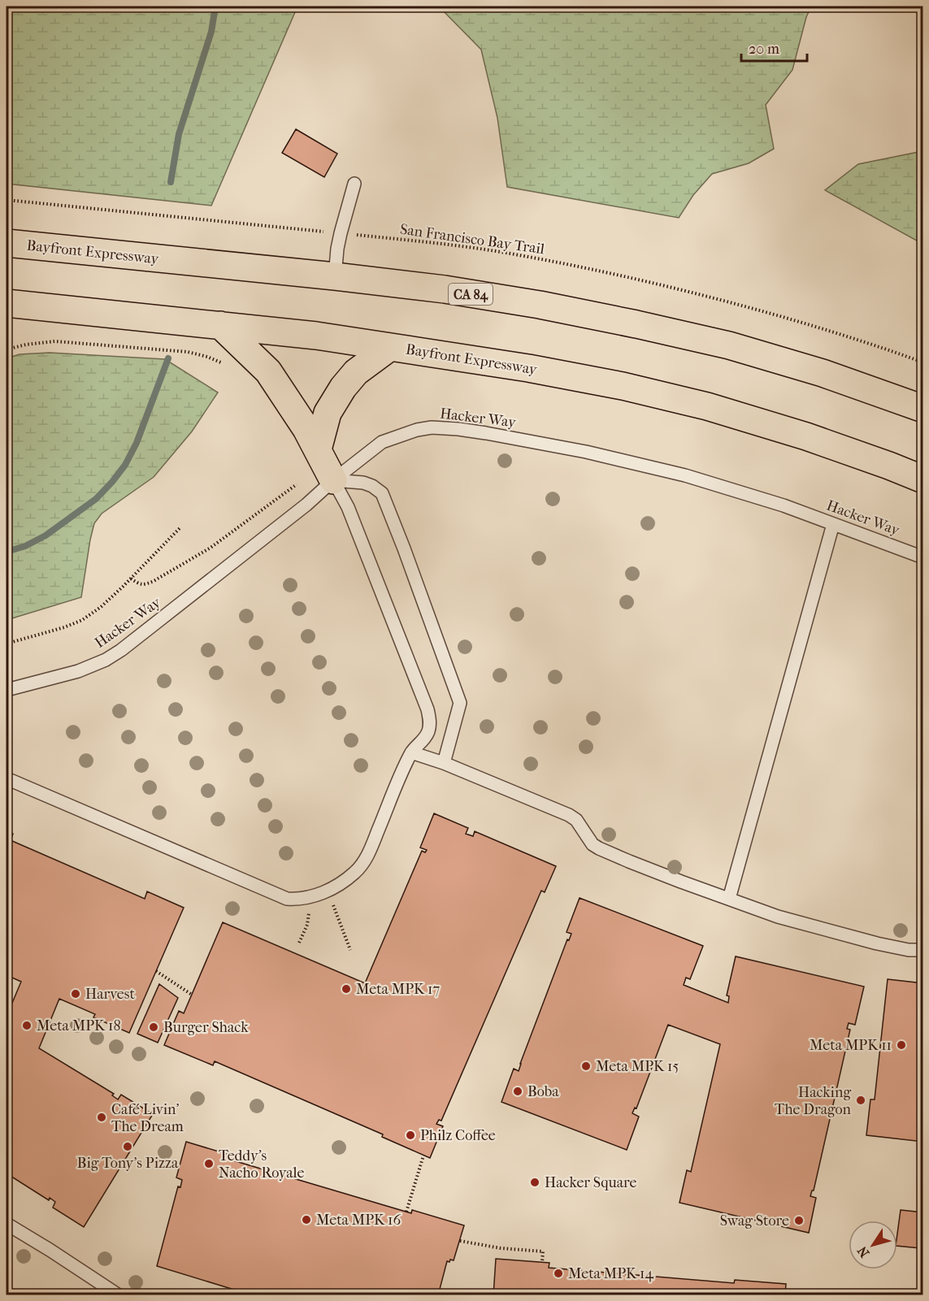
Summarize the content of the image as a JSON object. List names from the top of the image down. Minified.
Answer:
{"streets":{"highway":["Bayfront Expressway","CA 84"],"lane":["Hacker Way"],"path":["San Francisco Bay Trail"]},"places":["Meta MPK 17","Harvest","Meta MPK 18","Burger Shack","Meta MPK 11","Meta MPK 15","Boba","Hacking The Dragon","Café Livin' The Dream","Philz Coffee","Big Tony's Pizza","Teddy's Nacho Royale","Hacker Square","Meta MPK 16","Swag Store","Meta MPK 14"],"scale_bar":"20 m","north":"bottom left"}
